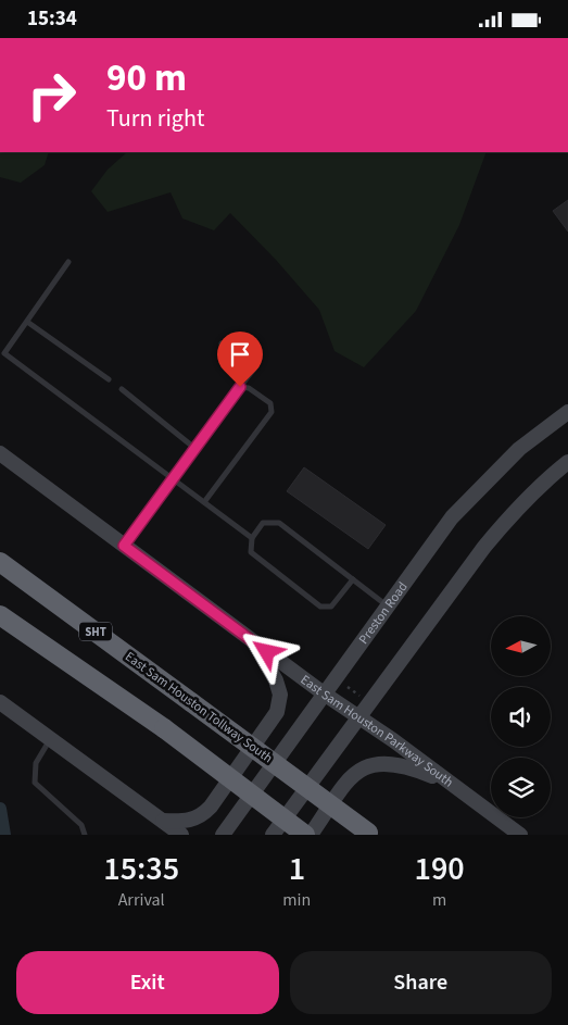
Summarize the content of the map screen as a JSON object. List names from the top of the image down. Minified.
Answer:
{"streets":{"highway":["SHT","East Sam Houston Tollway South"],"main road":["Preston Road","East Sam Houston Parkway South"]},"crossings":[["Preston Road","East Sam Houston Parkway South"]],"north":"left","page":{"status":"15:34","turn":["90 m","Turn right"],"eta":["15:35","Arrival","1","min","190","m"],"buttons":["Exit","Share"]}}
